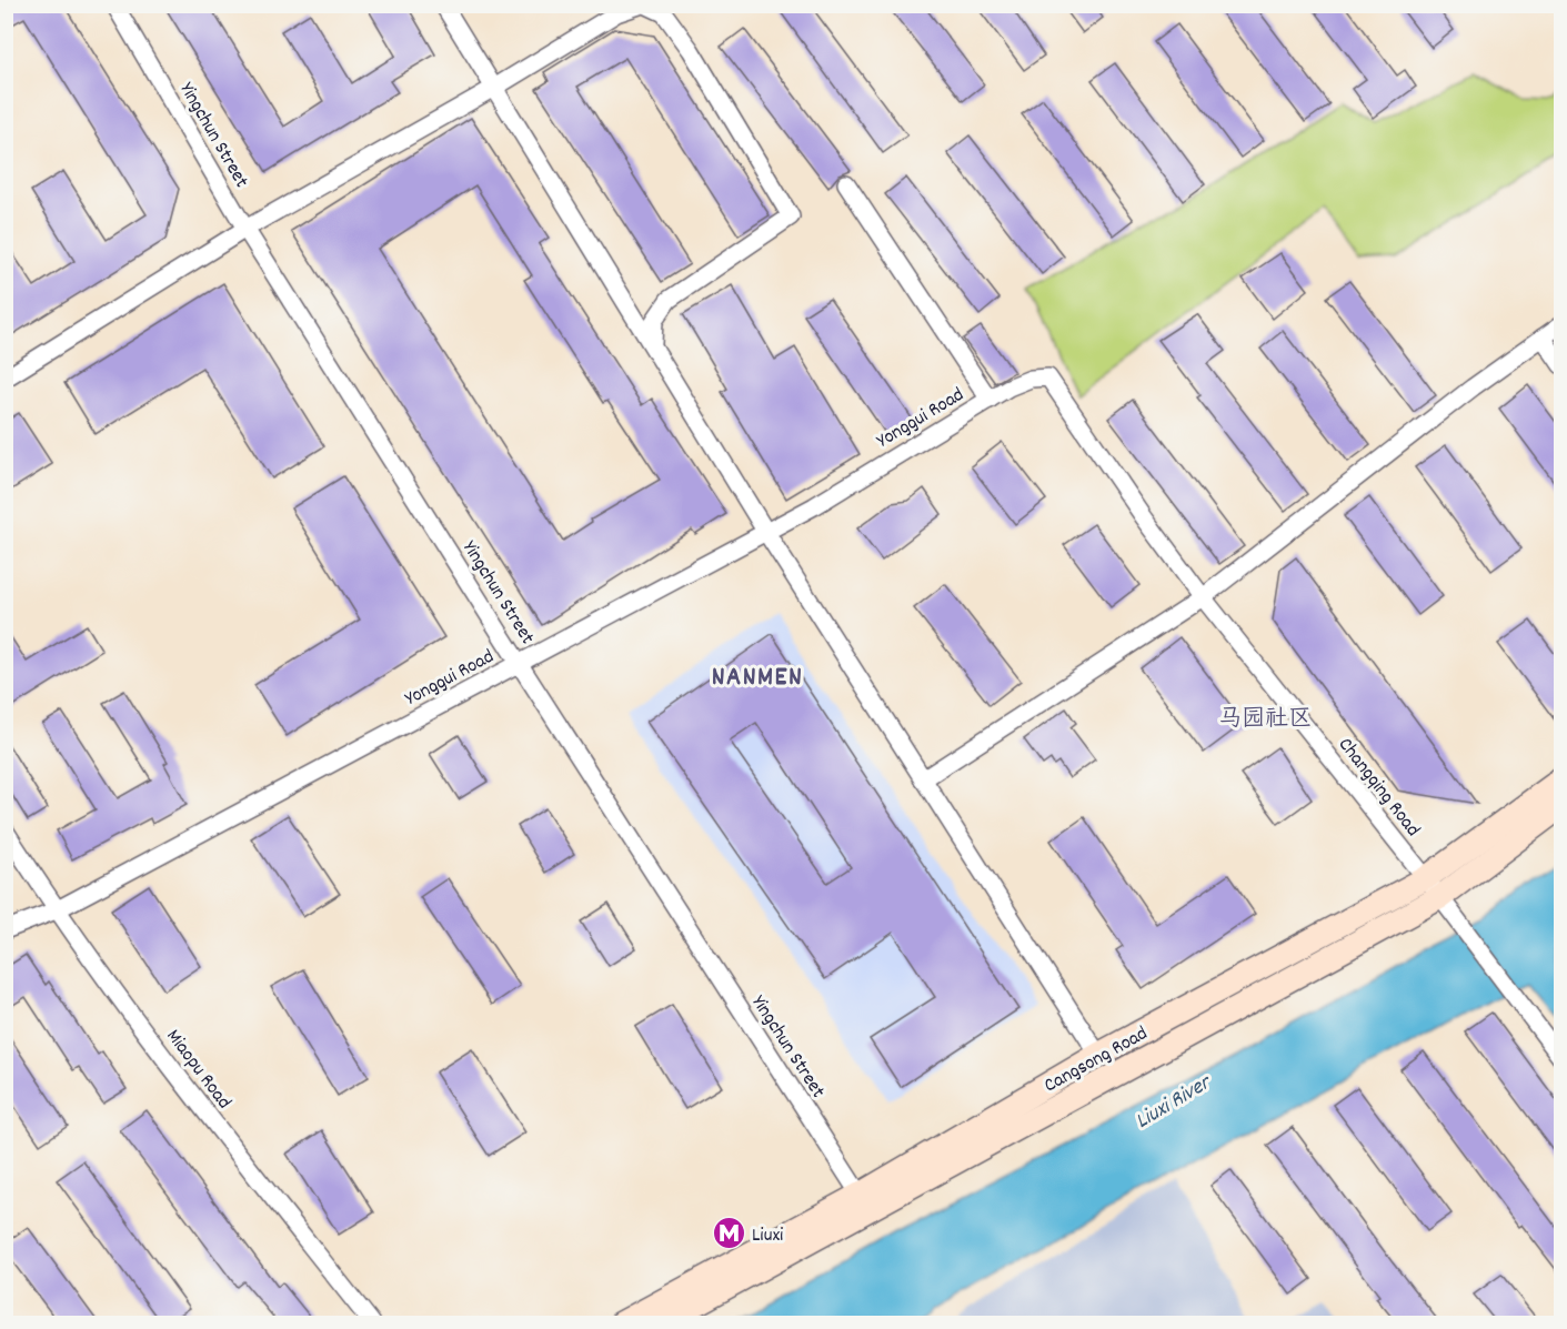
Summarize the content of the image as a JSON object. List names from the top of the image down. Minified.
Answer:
{"streets":{"main road":["Cangsong Road"],"street":["Yingchun Street","Yonggui Road","Changqing Road","Miaopu Road"]},"crossings":[["Yingchun Street","Yonggui Road"],["Yingchun Street","Cangsong Road"],["Yonggui Road","Changqing Road"],["Yonggui Road","Miaopu Road"],["Changqing Road","Cangsong Road"]],"districts":["NANMEN","马园社区"],"water":["Liuxi River"],"places":{"metro station":["Liuxi"]}}
